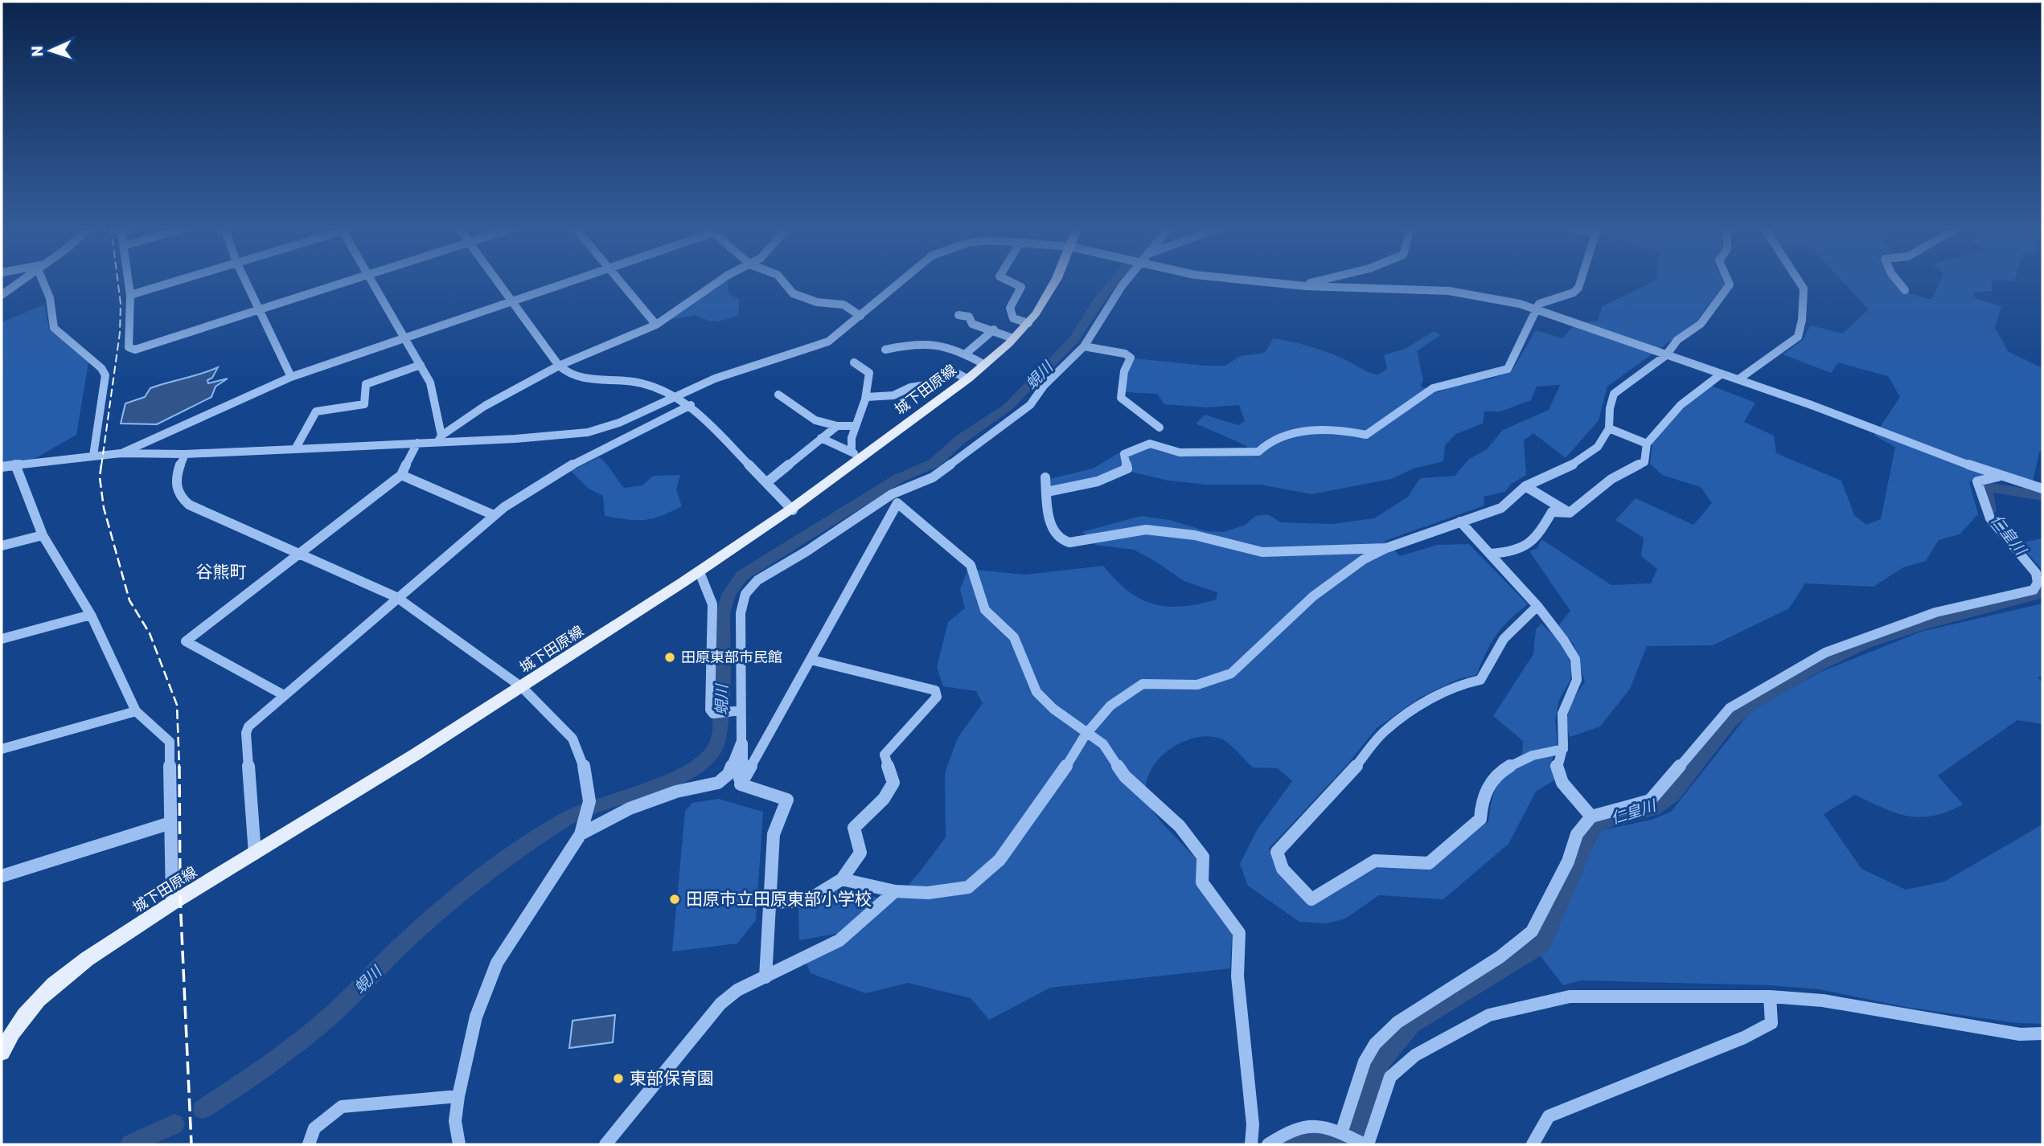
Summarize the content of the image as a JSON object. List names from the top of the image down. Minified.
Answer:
{"streets":{"main road":["城下田原線"]},"districts":["谷熊町"],"water":["蜆川","仁皇川"],"places":["田原東部市民館","田原市立田原東部小学校","東部保育園"],"north":"left"}
